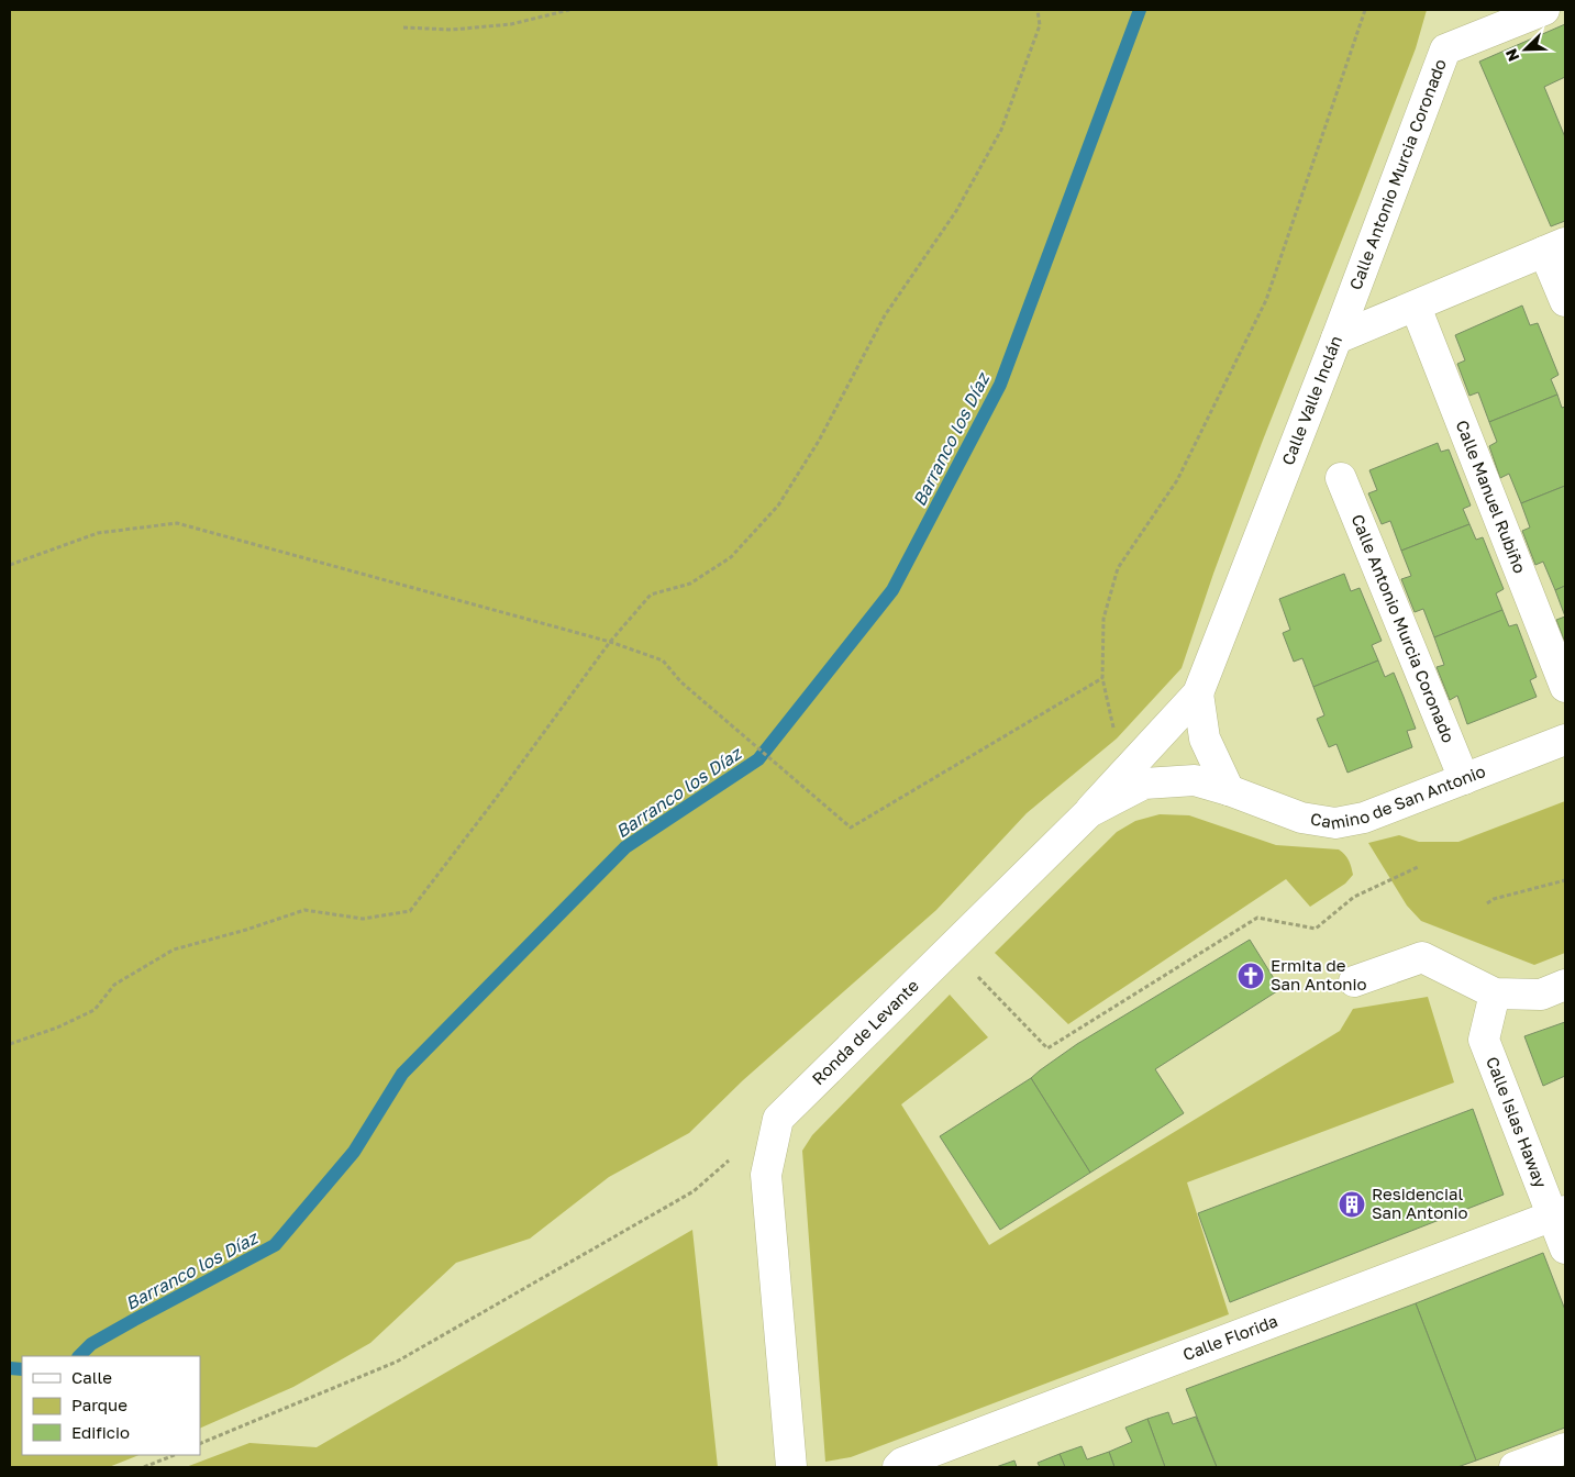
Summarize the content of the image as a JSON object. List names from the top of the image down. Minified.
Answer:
{"streets":{"street":["Calle Antonio Murcia Coronado","Calle Valle Inclán","Calle Manuel Rubiño","Camino de San Antonio","Ronda de Levante","Calle Islas Haway","Calle Florida"]},"crossings":[["Calle Antonio Murcia Coronado","Calle Valle Inclán"],["Calle Antonio Murcia Coronado","Camino de San Antonio"],["Calle Valle Inclán","Calle Manuel Rubiño"],["Calle Valle Inclán","Ronda de Levante"],["Camino de San Antonio","Ronda de Levante"],["Calle Islas Haway","Calle Florida"]],"water":["Barranco los Díaz"],"places":{"church":["Ermita de San Antonio"],"building":["Residencial San Antonio"]},"legend":["Calle","Parque","Edificio"],"north":"bottom left"}
